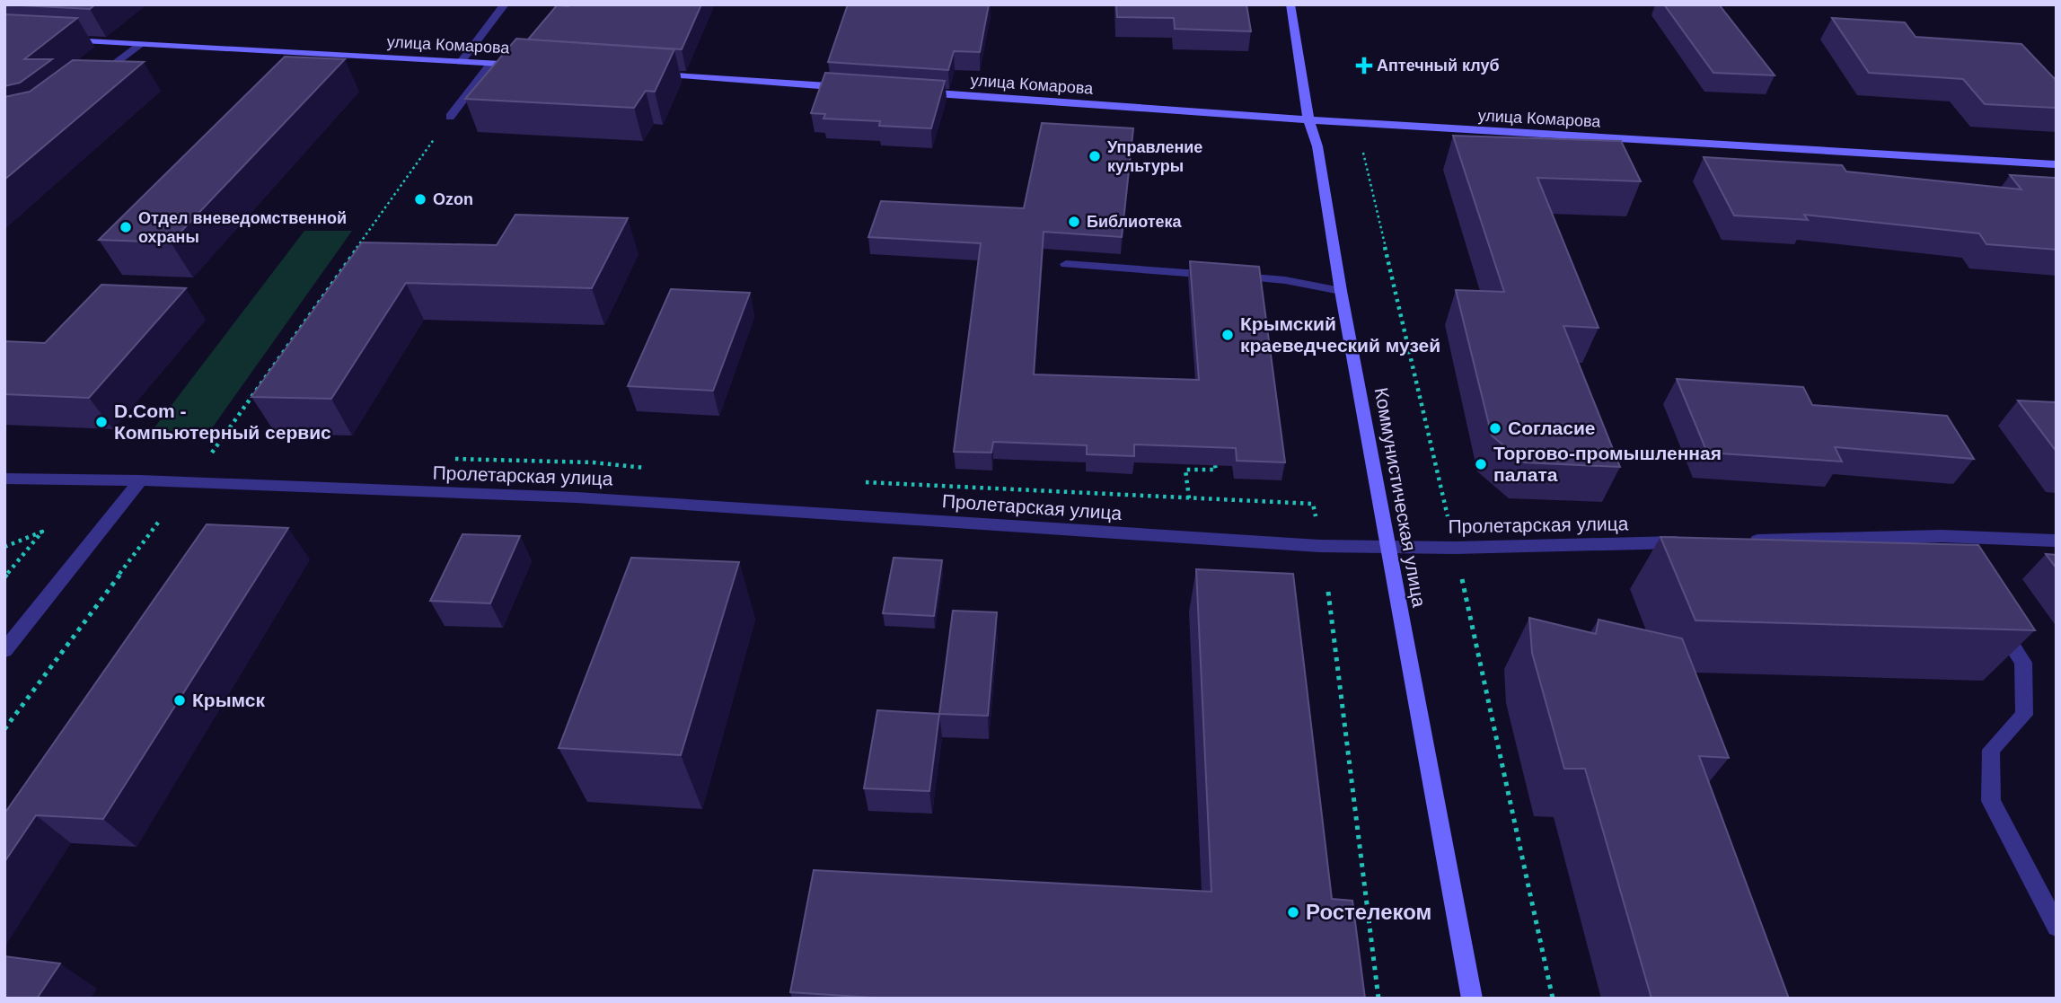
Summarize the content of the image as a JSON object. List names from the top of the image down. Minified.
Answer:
{"streets":{"main road":["улица Комарова","Коммунистическая улица"],"street":["Пролетарская улица"]},"crossings":[["улица Комарова","Коммунистическая улица"],["Пролетарская улица","Коммунистическая улица"]],"places":{"health":["Аптечный клуб"],"other":["Управление культуры","Ozon","Библиотека","Отдел вневедомственной охраны","Крымский краеведческий музей","D.Com - Компьютерный сервис","Согласие","Торгово-промышленная палата","Крымск","Ростелеком"]}}
